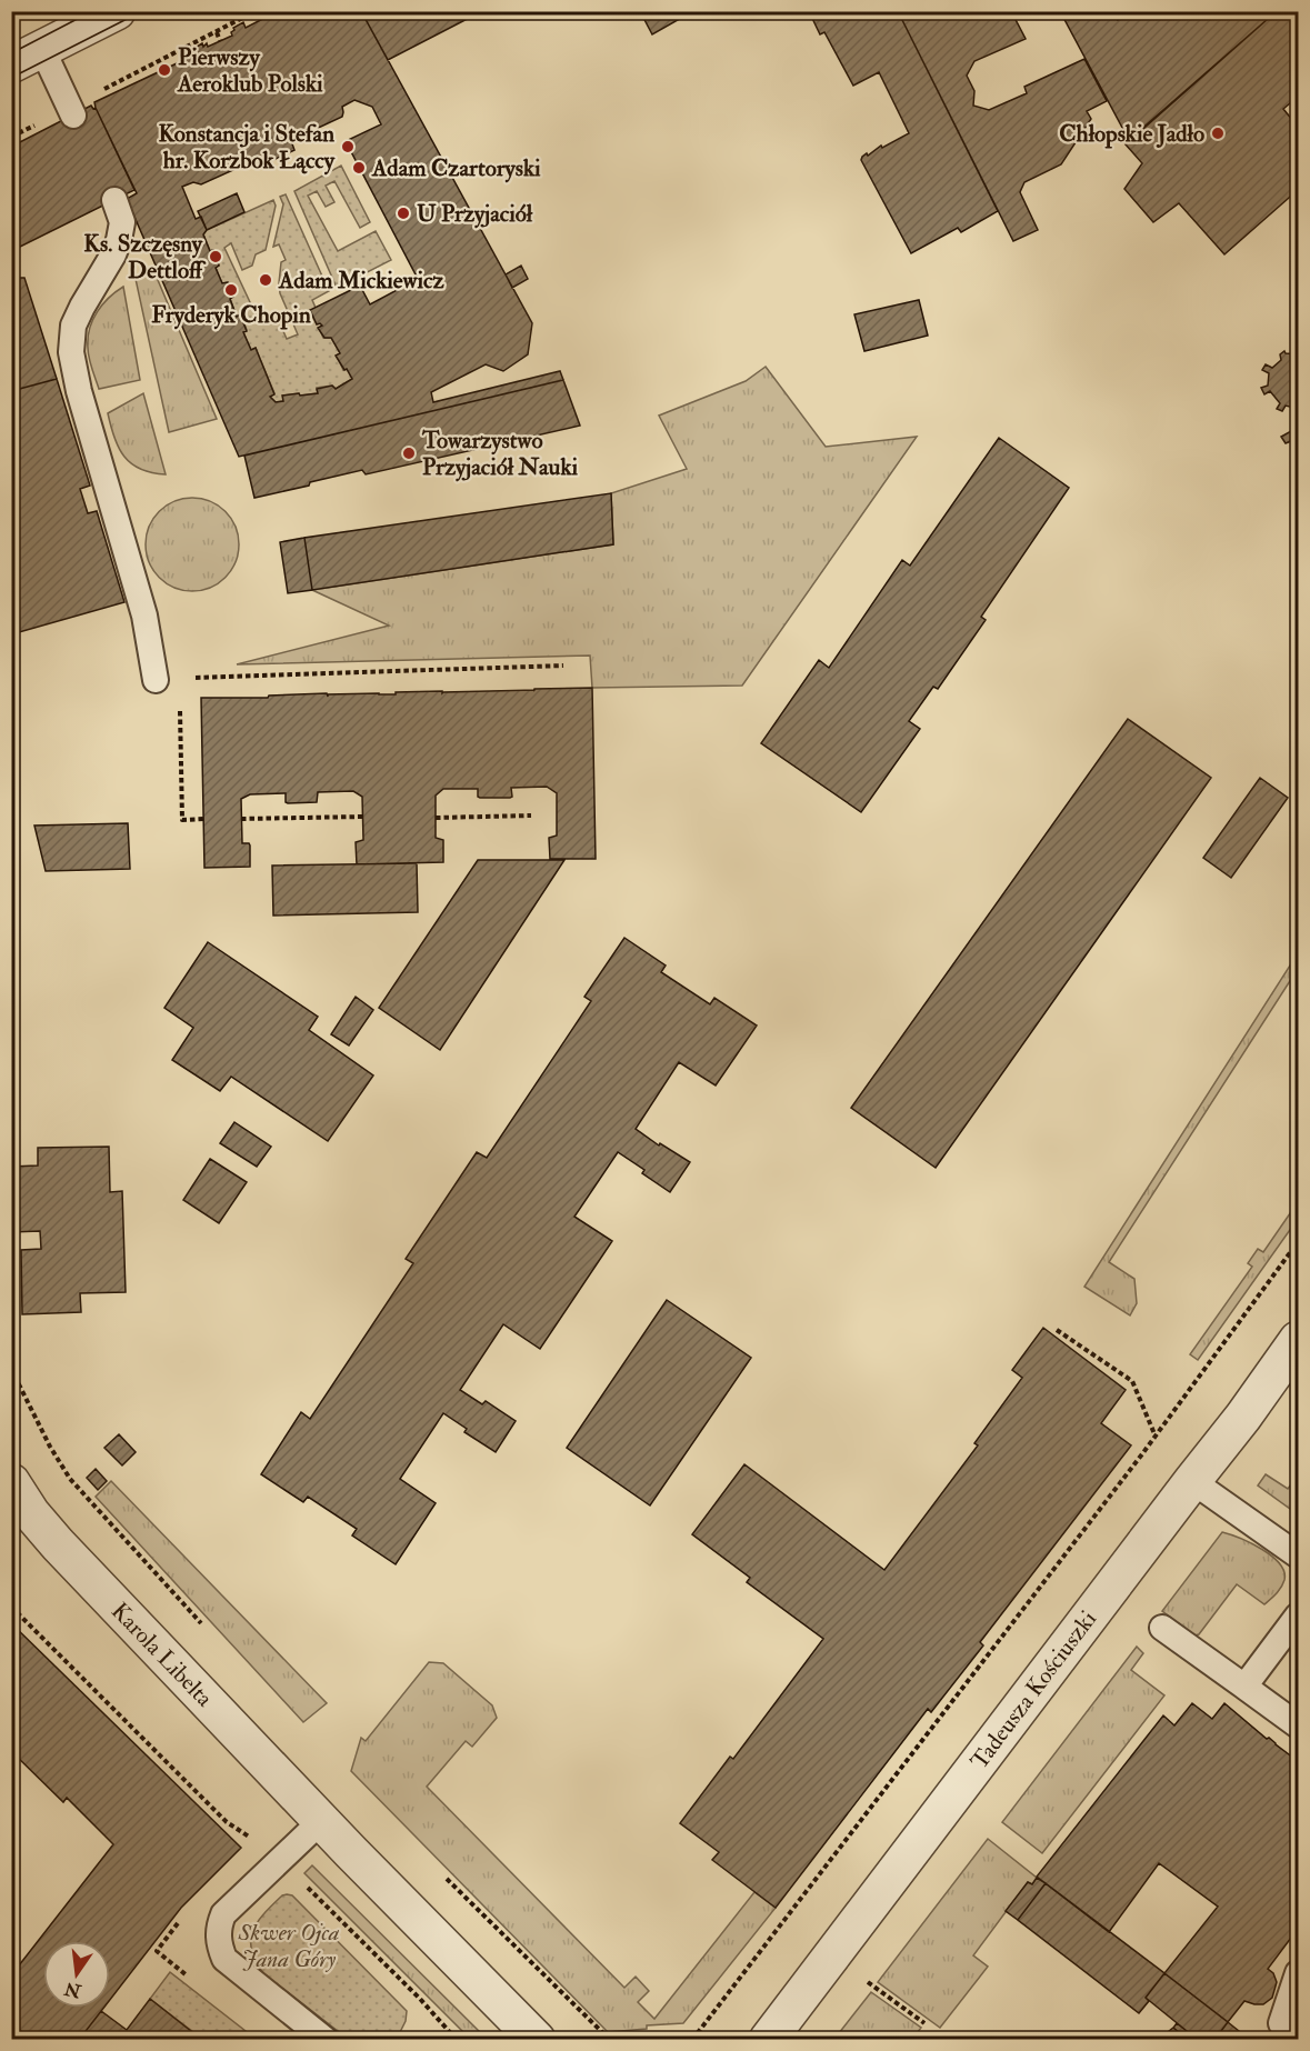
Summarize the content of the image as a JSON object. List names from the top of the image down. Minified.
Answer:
{"streets":{"street":["Karola Libelta","Tadeusza Kościuszki"]},"parks":["Skwer Ojca Jana Góry"],"places":["Pierwszy Aeroklub Polski","Chłopskie Jadło","Konstancja i Stefan hr. Korzbok Łąccy","Adam Czartoryski","U Przyjaciół","Ks. Szczęsny Dettloff","Adam Mickiewicz","Fryderyk Chopin","Towarzystwo Przyjaciół Nauki"],"north":"bottom"}
